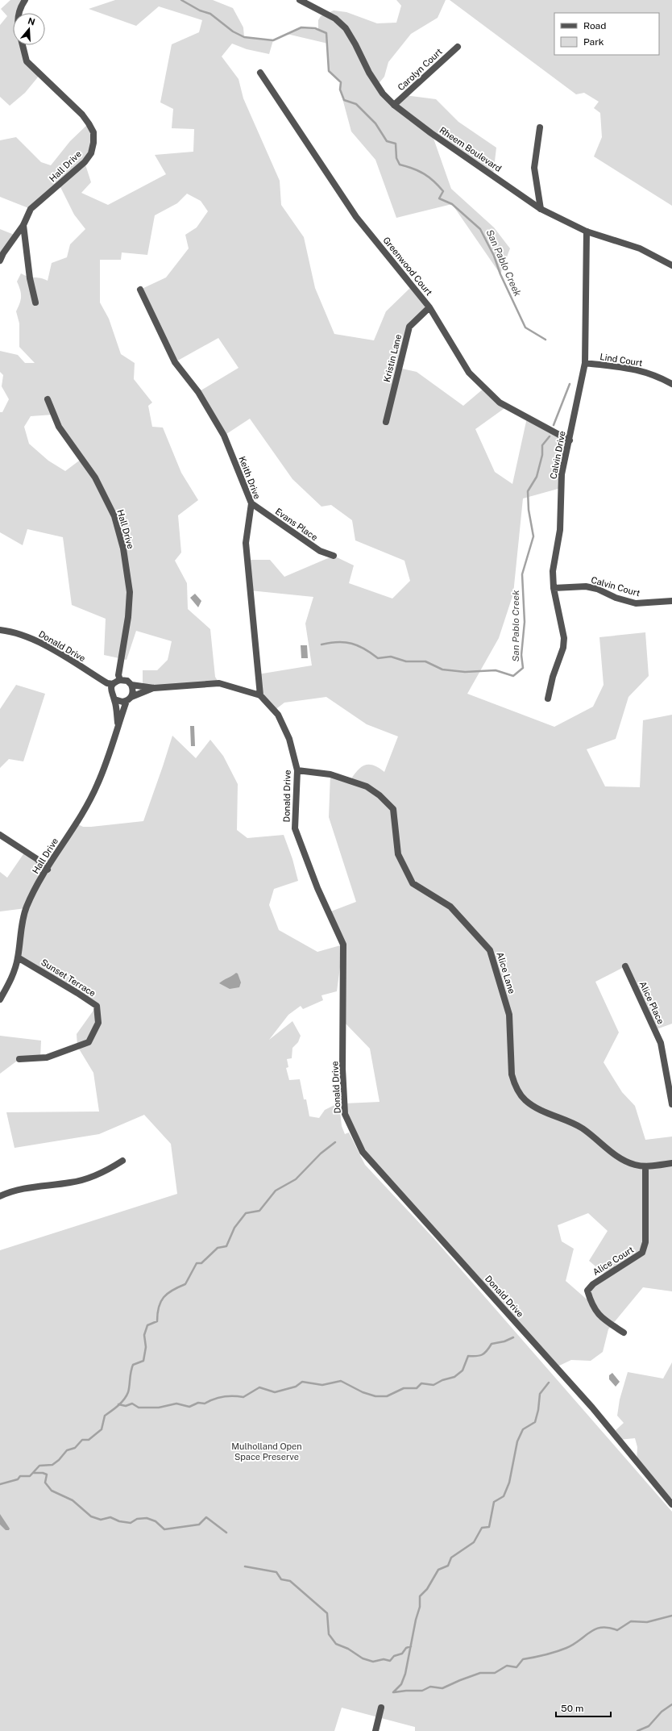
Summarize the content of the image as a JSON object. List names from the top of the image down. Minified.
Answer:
{"streets":{"street":["Carolyn Court","Rheem Boulevard","Hall Drive","Greenwood Court","Kristin Lane","Lind Court","Calvin Drive","Keith Drive","Evans Place","Calvin Court","Donald Drive","Alice Lane","Sunset Terrace","Alice Place","Alice Court"]},"crossings":[["Carolyn Court","Rheem Boulevard"],["Rheem Boulevard","Calvin Drive"],["Hall Drive","Donald Drive"],["Hall Drive","Sunset Terrace"],["Greenwood Court","Kristin Lane"],["Greenwood Court","Calvin Drive"],["Lind Court","Calvin Drive"],["Calvin Drive","Calvin Court"],["Keith Drive","Evans Place"],["Keith Drive","Donald Drive"],["Donald Drive","Alice Lane"],["Alice Lane","Alice Court"]],"water":["San Pablo Creek"],"parks":["Mulholland Open Space Preserve"],"legend":["Road","Park"],"scale_bar":"50 m","north":"top"}
